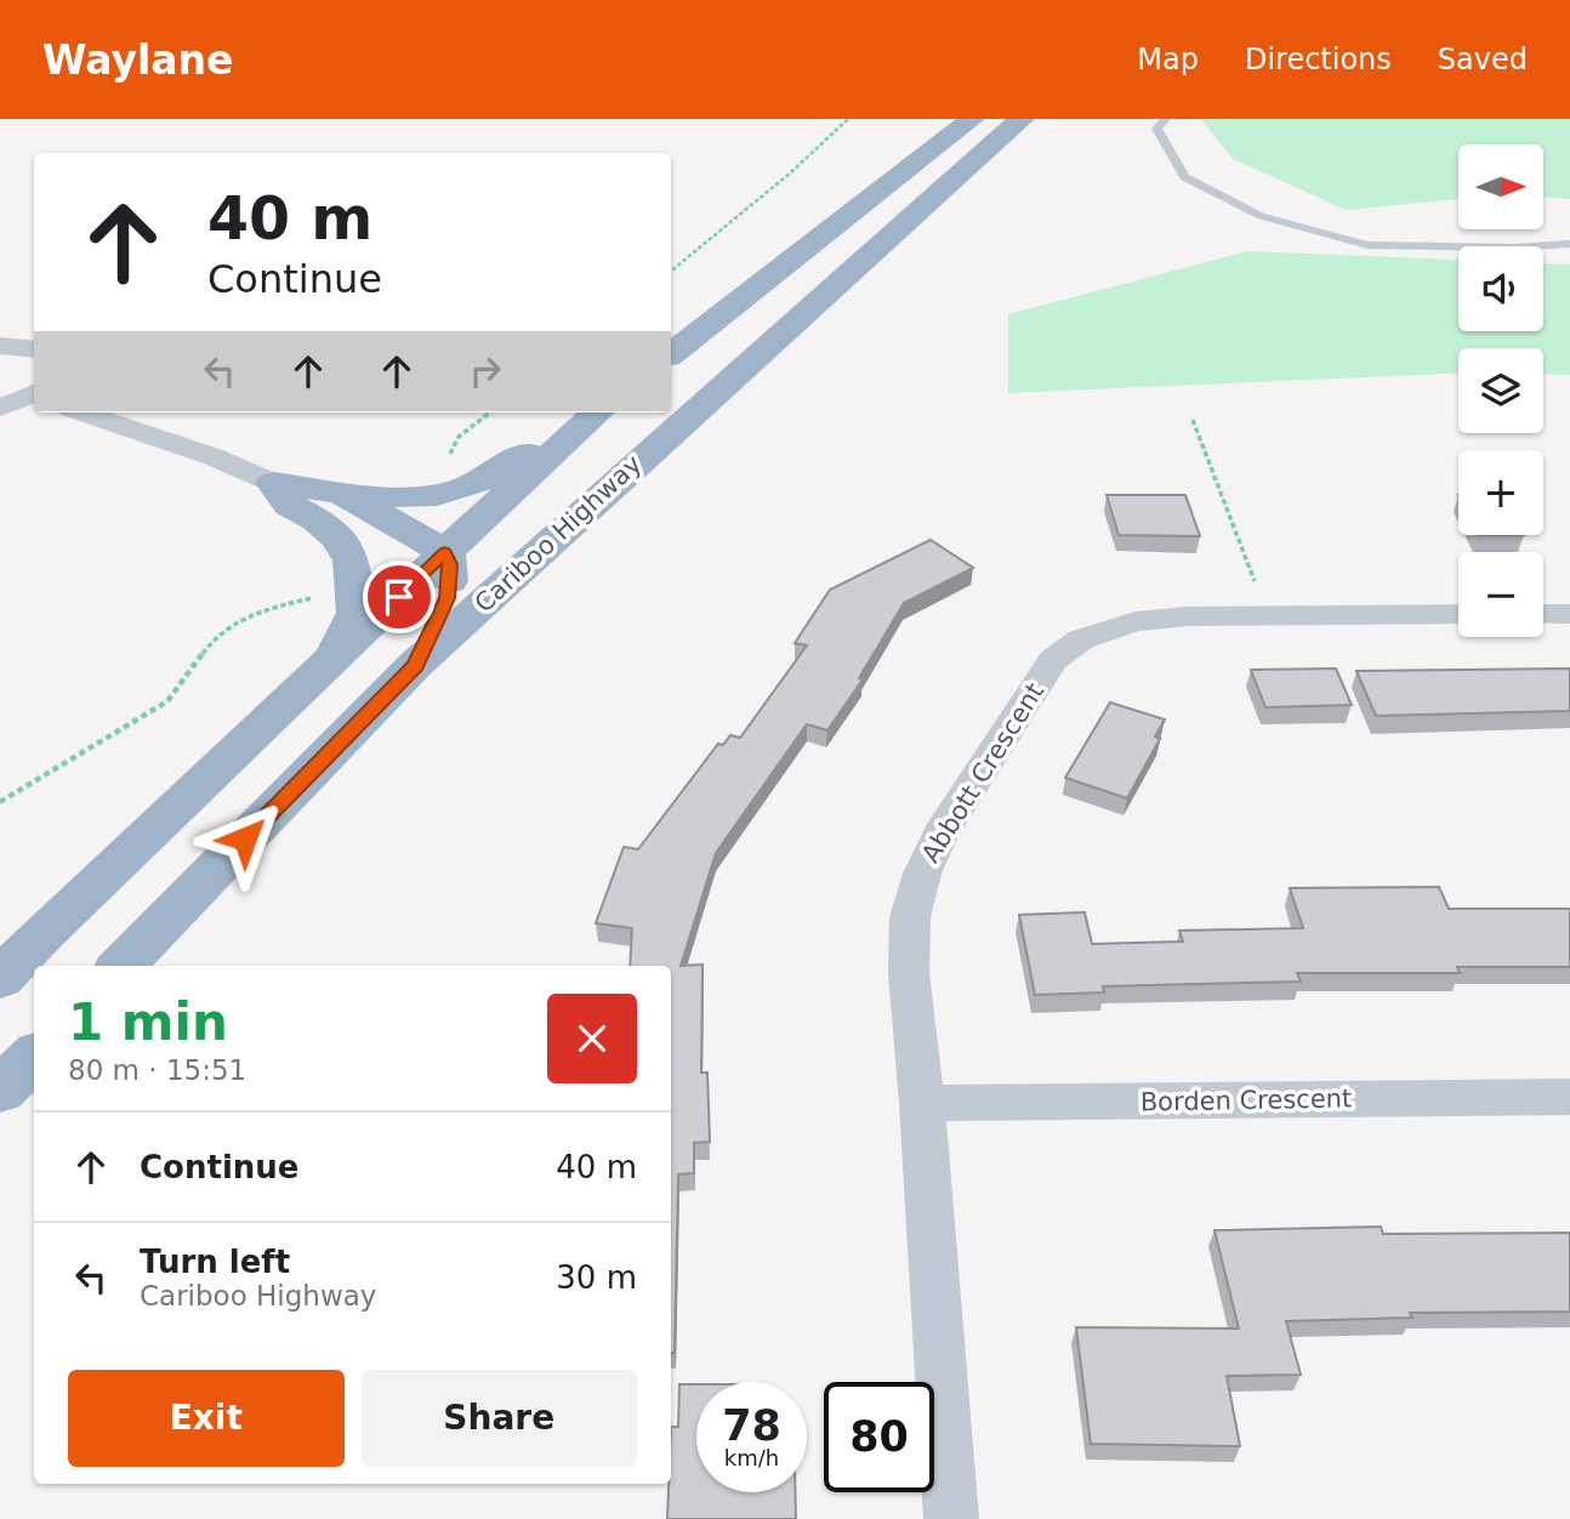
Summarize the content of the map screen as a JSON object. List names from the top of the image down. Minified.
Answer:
{"streets":{"highway":["Cariboo Highway"],"street":["Abbott Crescent","Borden Crescent"]},"crossings":[["Abbott Crescent","Borden Crescent"]],"north":"right","page":{"header":"Waylane","nav":["Map","Directions","Saved"],"map_buttons":["+","−"],"turn":["40 m","Continue"],"heading":["1 min","80 m · 15:51"],"list":[{"name":"Continue","value":"40 m"},{"name":"Turn left","note":"Cariboo Highway","value":"30 m"}],"buttons":["Exit","Share"],"speed":"78 km/h","limit":"80"}}
